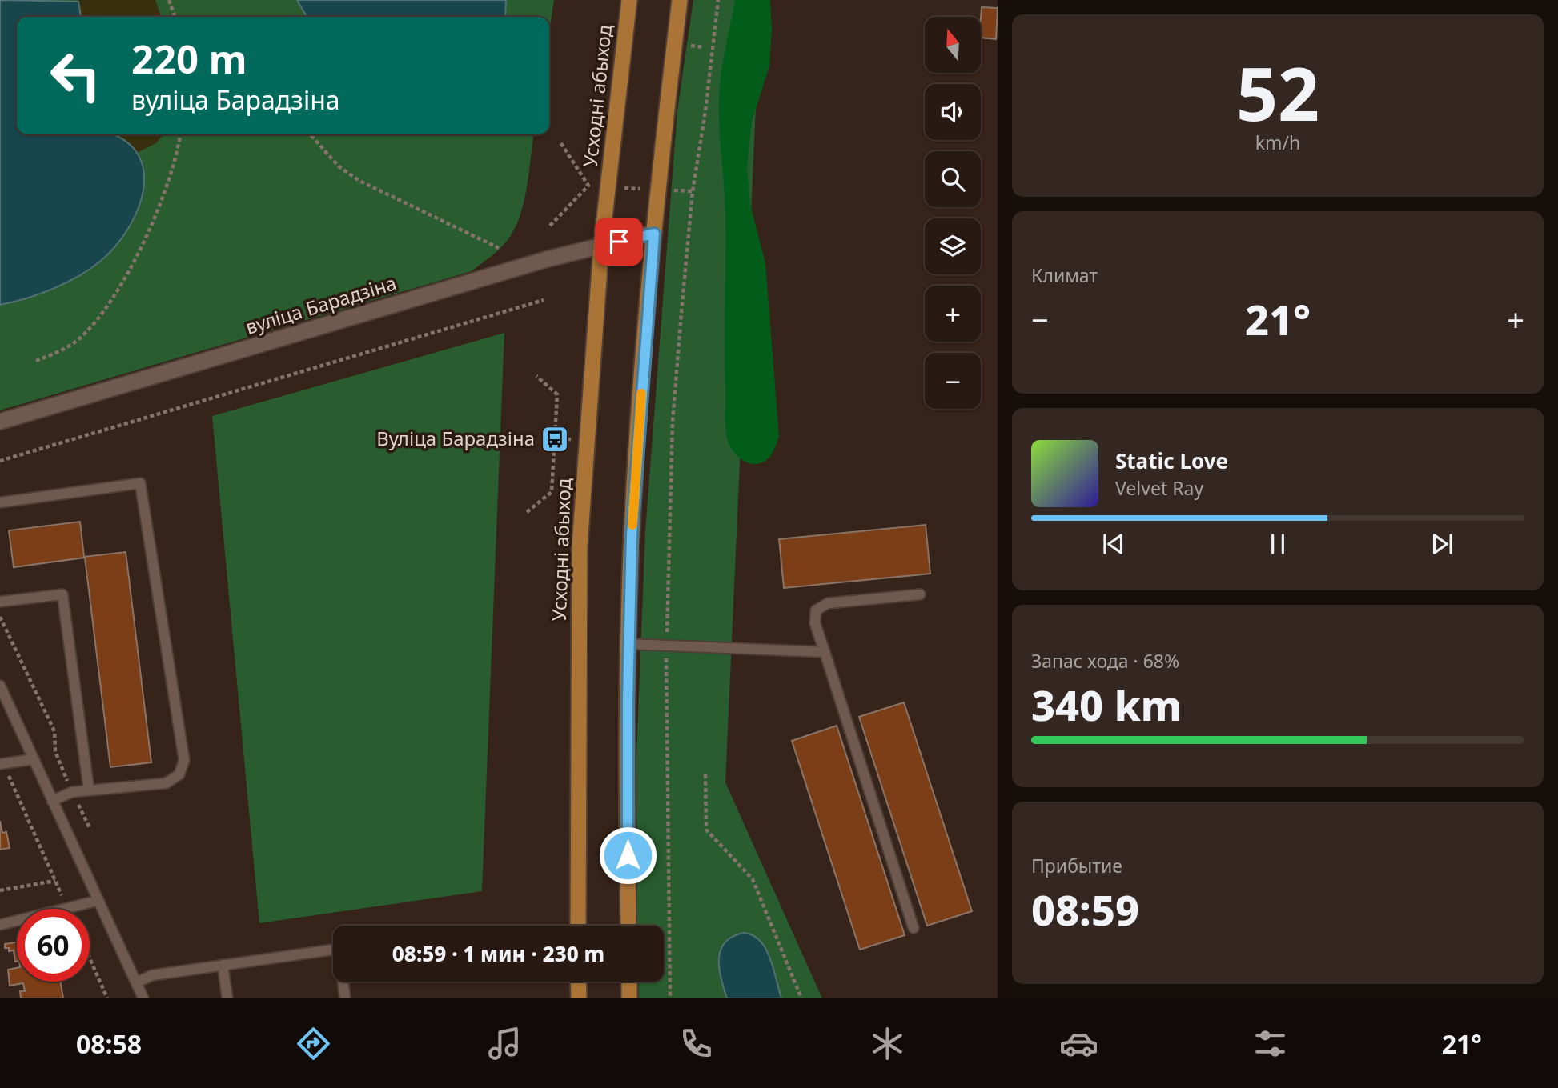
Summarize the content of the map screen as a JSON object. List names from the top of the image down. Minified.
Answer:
{"streets":{"main road":["Усходні абыход"],"street":["вуліца Барадзіна"]},"crossings":[["Усходні абыход","вуліца Барадзіна"]],"places":{"bus stop":["Вуліца Барадзіна"]},"north":"top","page":{"tile":[["52","km/h"],"Климат",["Запас хода · 68%","340 km"],["Прибытие","08:59"]],"map_buttons":["+","−"],"turn":["220 m","вуліца Барадзіна"],"heat":["−","21°","+"],"song":["Static Love","Velvet Ray"],"limit":"60","trip":"08:59 · 1 мин · 230 m","tabs":["08:58","21°"]}}
